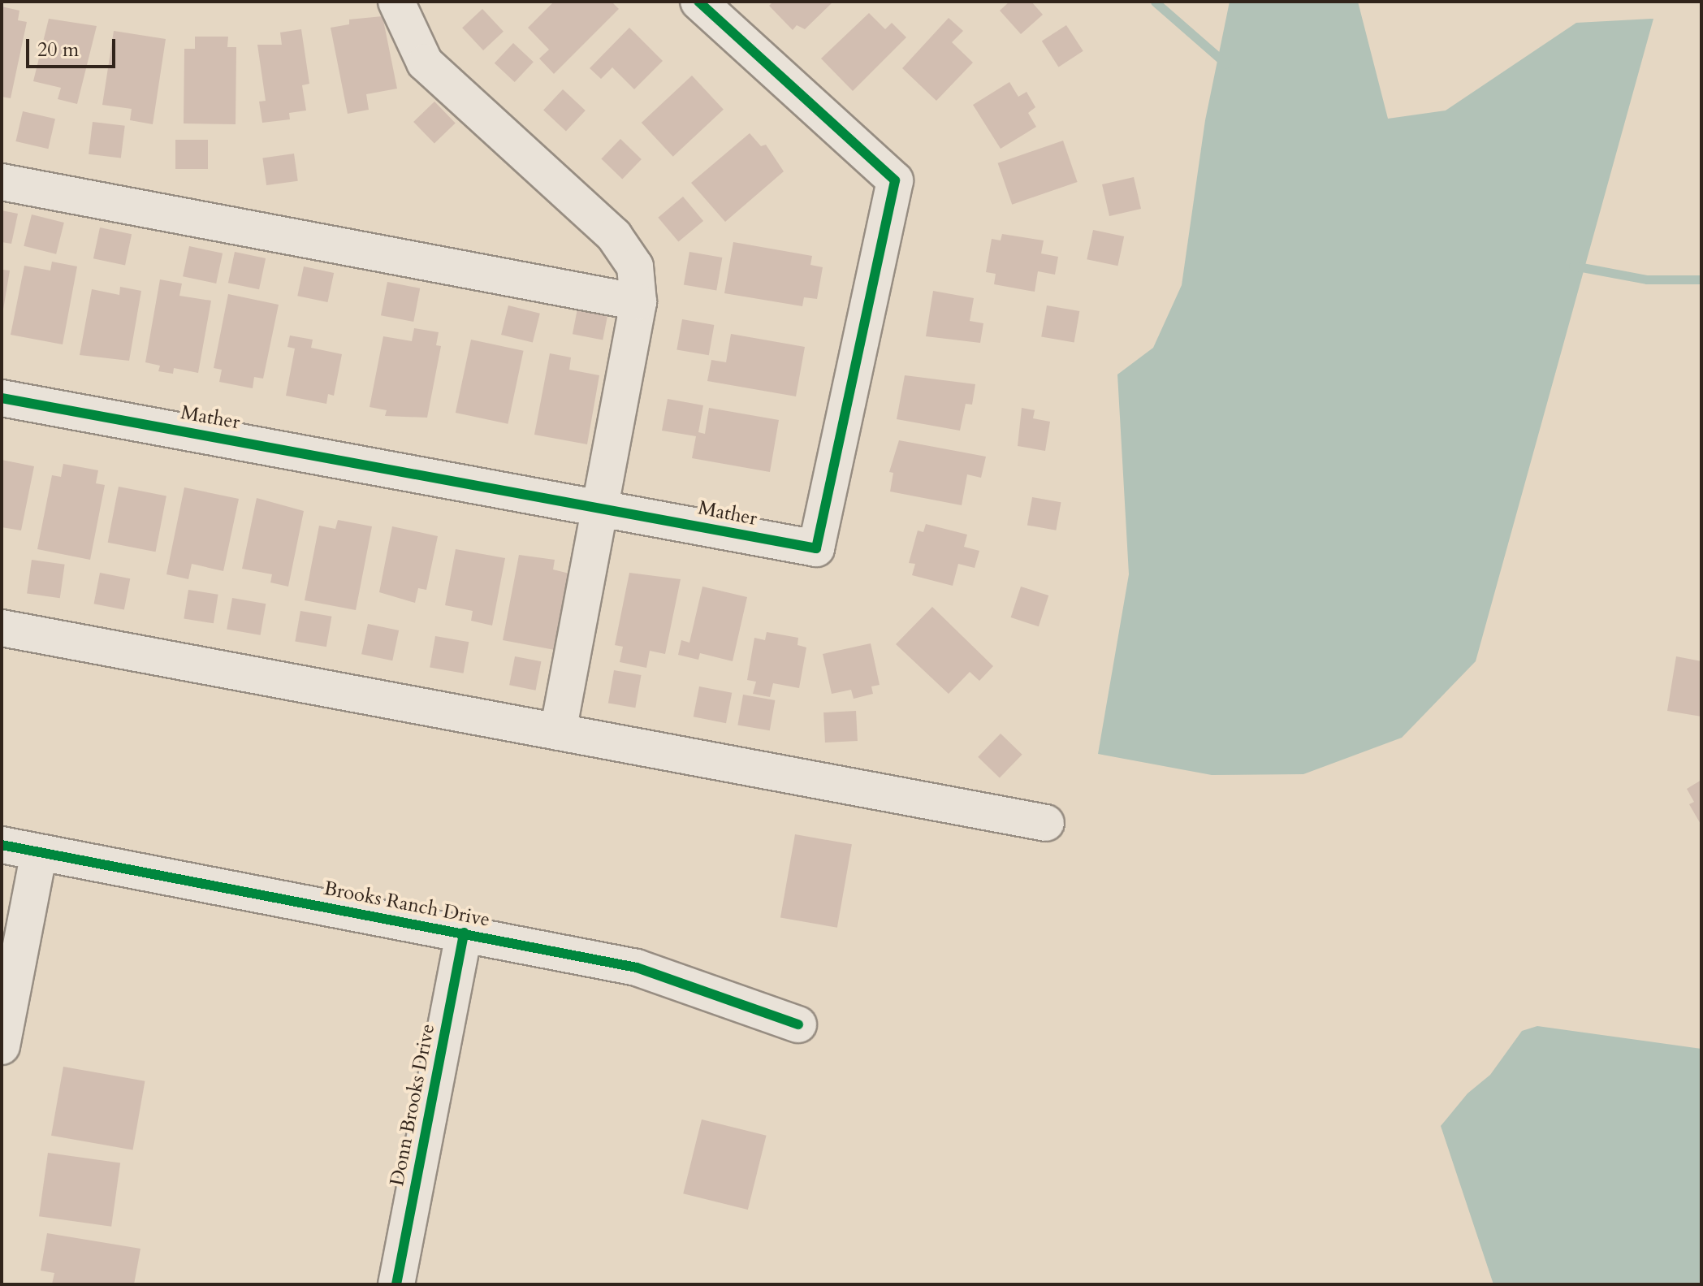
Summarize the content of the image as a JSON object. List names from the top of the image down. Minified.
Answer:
{"streets":{"street":["Mather","Brooks Ranch Drive","Donn Brooks Drive"]},"crossings":[["Brooks Ranch Drive","Donn Brooks Drive"]],"scale_bar":"20 m"}
